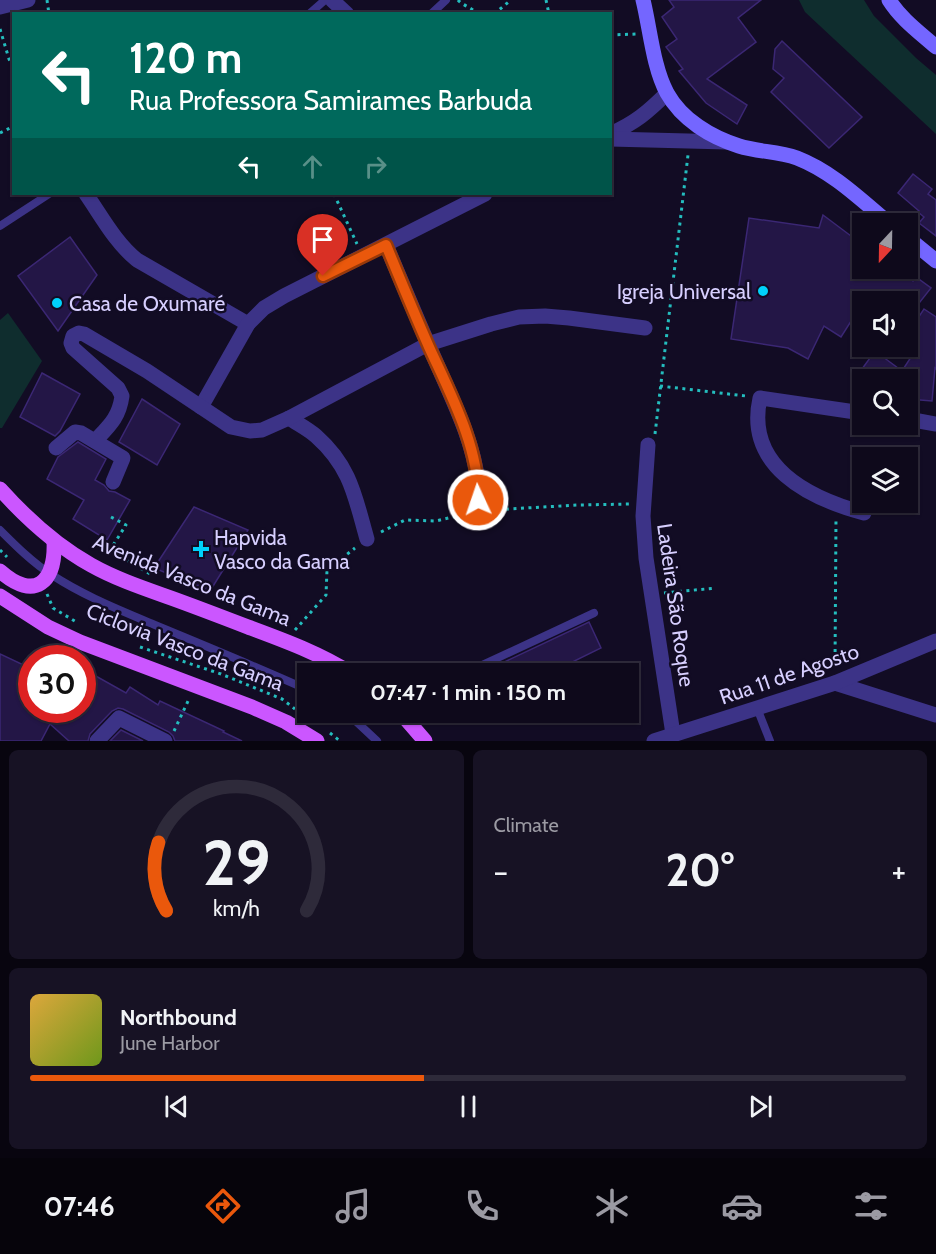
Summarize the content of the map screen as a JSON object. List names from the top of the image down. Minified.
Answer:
{"streets":{"main road":["Avenida Vasco da Gama"],"street":["Ladeira São Roque","Rua 11 de Agosto"],"path":["Ciclovia Vasco da Gama"]},"crossings":[["Ladeira São Roque","Rua 11 de Agosto"]],"places":{"other":["Igreja Universal","Casa de Oxumaré"],"health":["Hapvida Vasco da Gama"]},"north":"bottom","page":{"turn":["120 m","Rua Professora Samirames Barbuda"],"limit":"30","trip":"07:47 · 1 min · 150 m","tile":"Climate","heat":["−","20°","+"],"song":["Northbound","June Harbor"],"tabs":"07:46","gauge":["29","km/h"]}}
